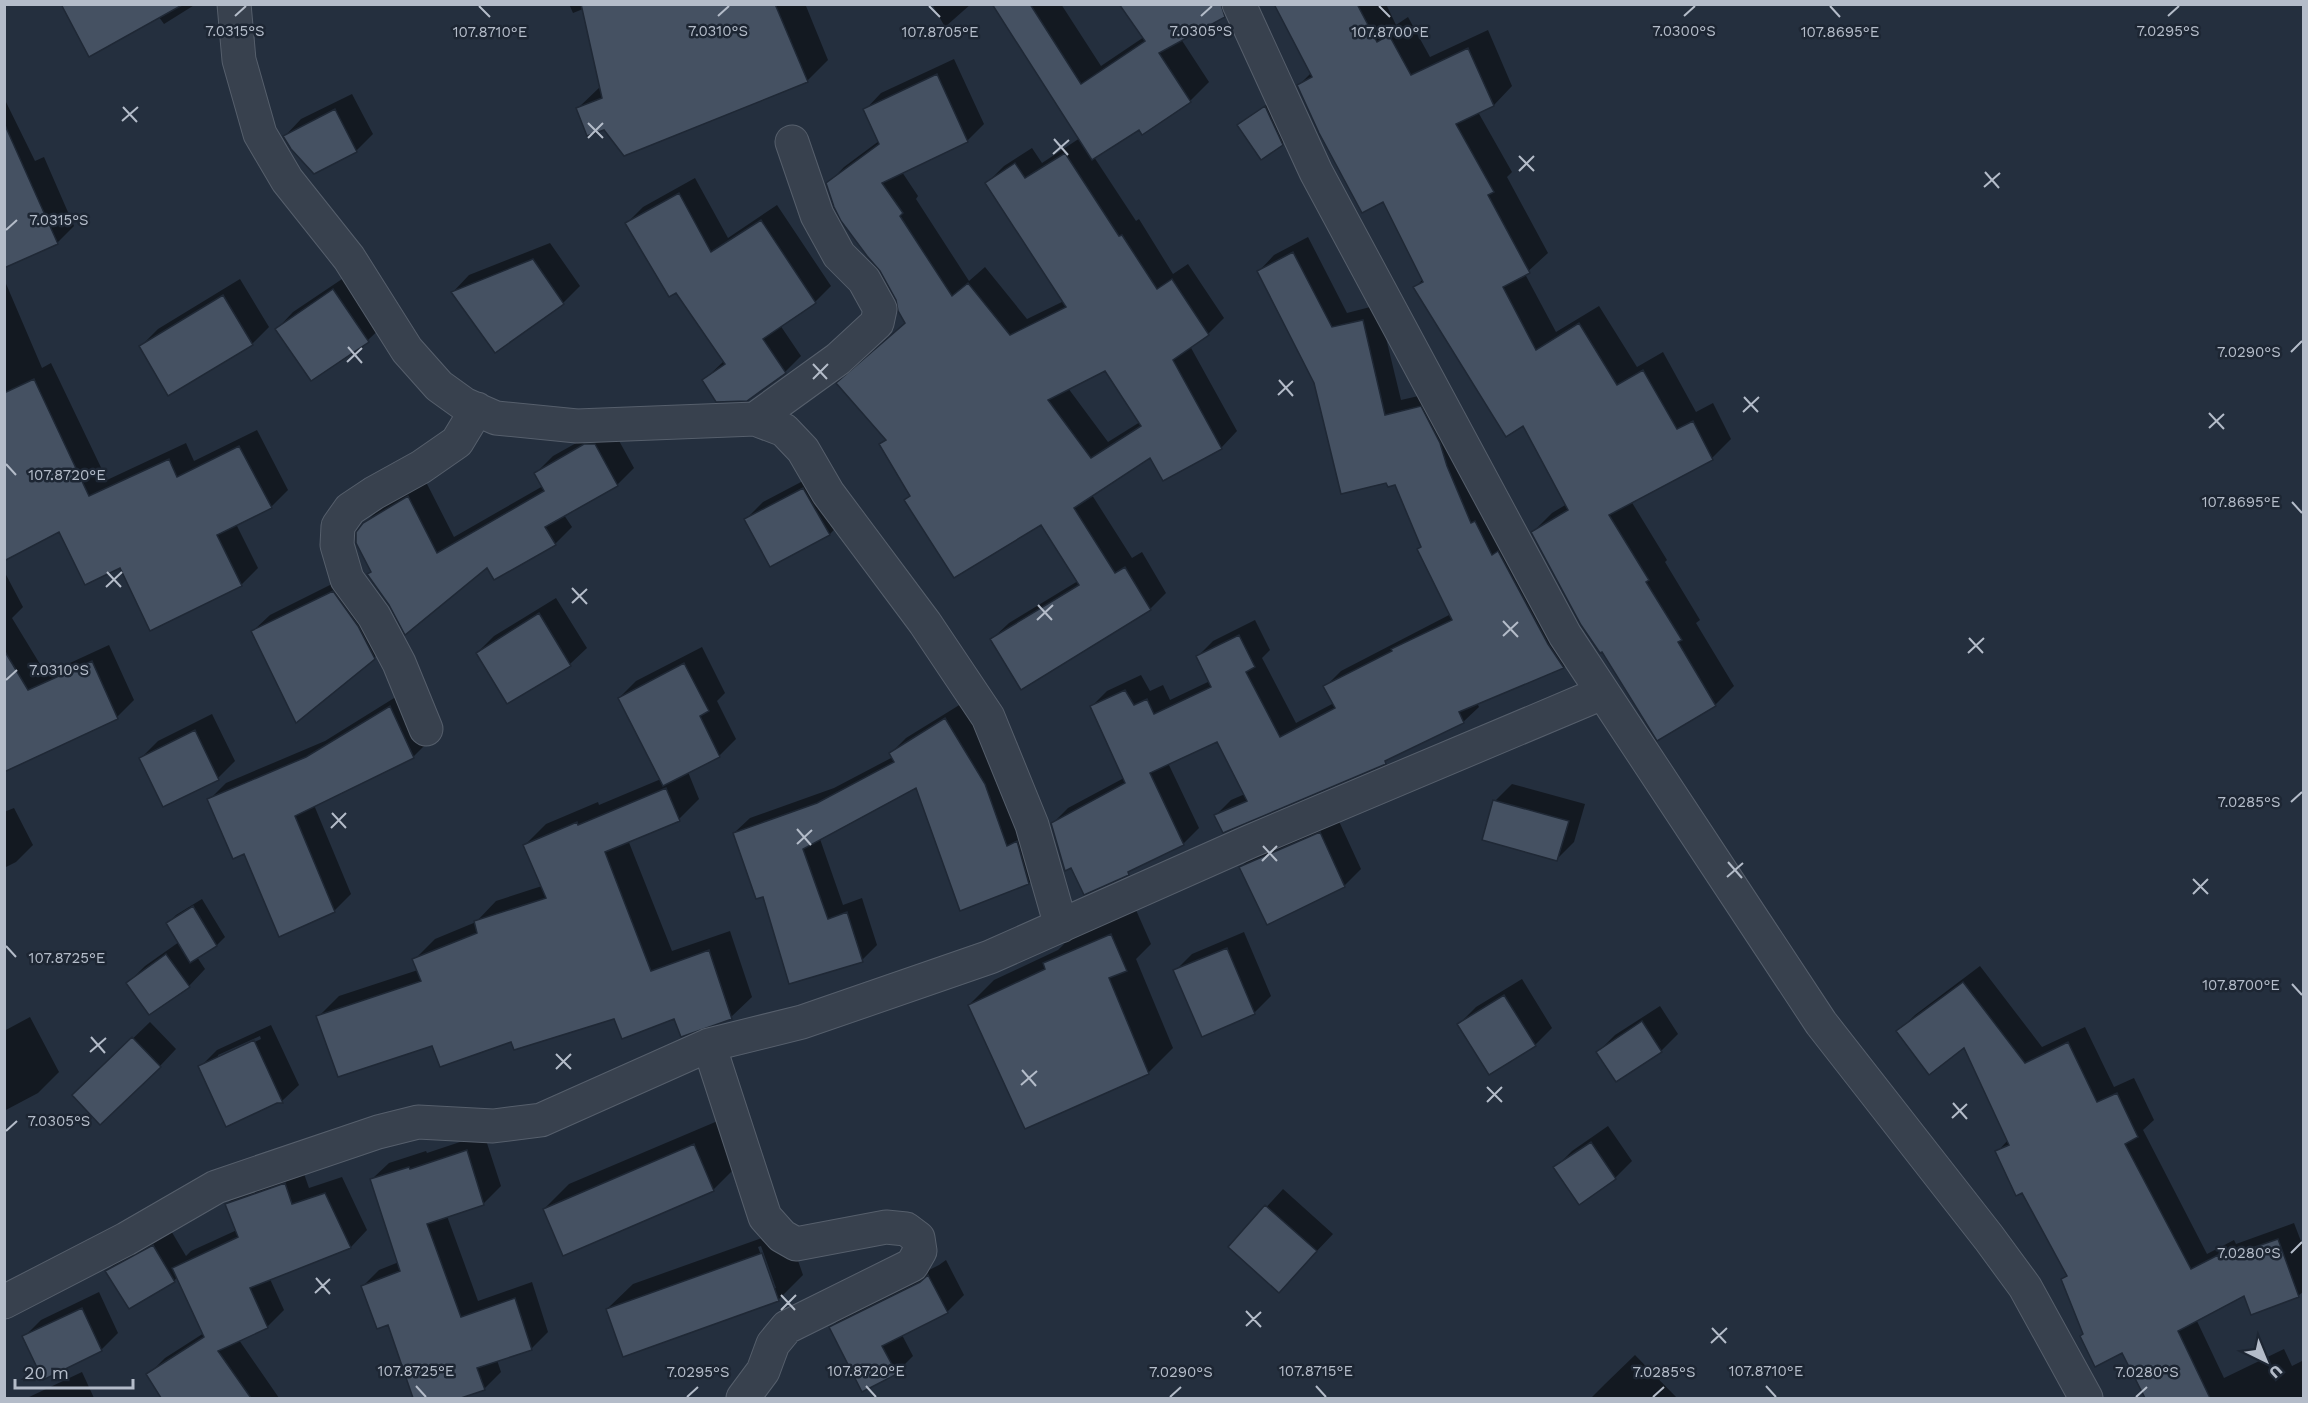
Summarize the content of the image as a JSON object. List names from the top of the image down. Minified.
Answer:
{"scale_bar":"20 m","north":"bottom right","coordinates":["7.0315°S","7.0310°S","7.0305°S","7.0300°S","7.0295°S","107.8710°E","107.8705°E","107.8700°E","107.8695°E","7.0290°S","107.8720°E","7.0285°S","107.8725°E","7.0280°S","107.8715°E"]}
